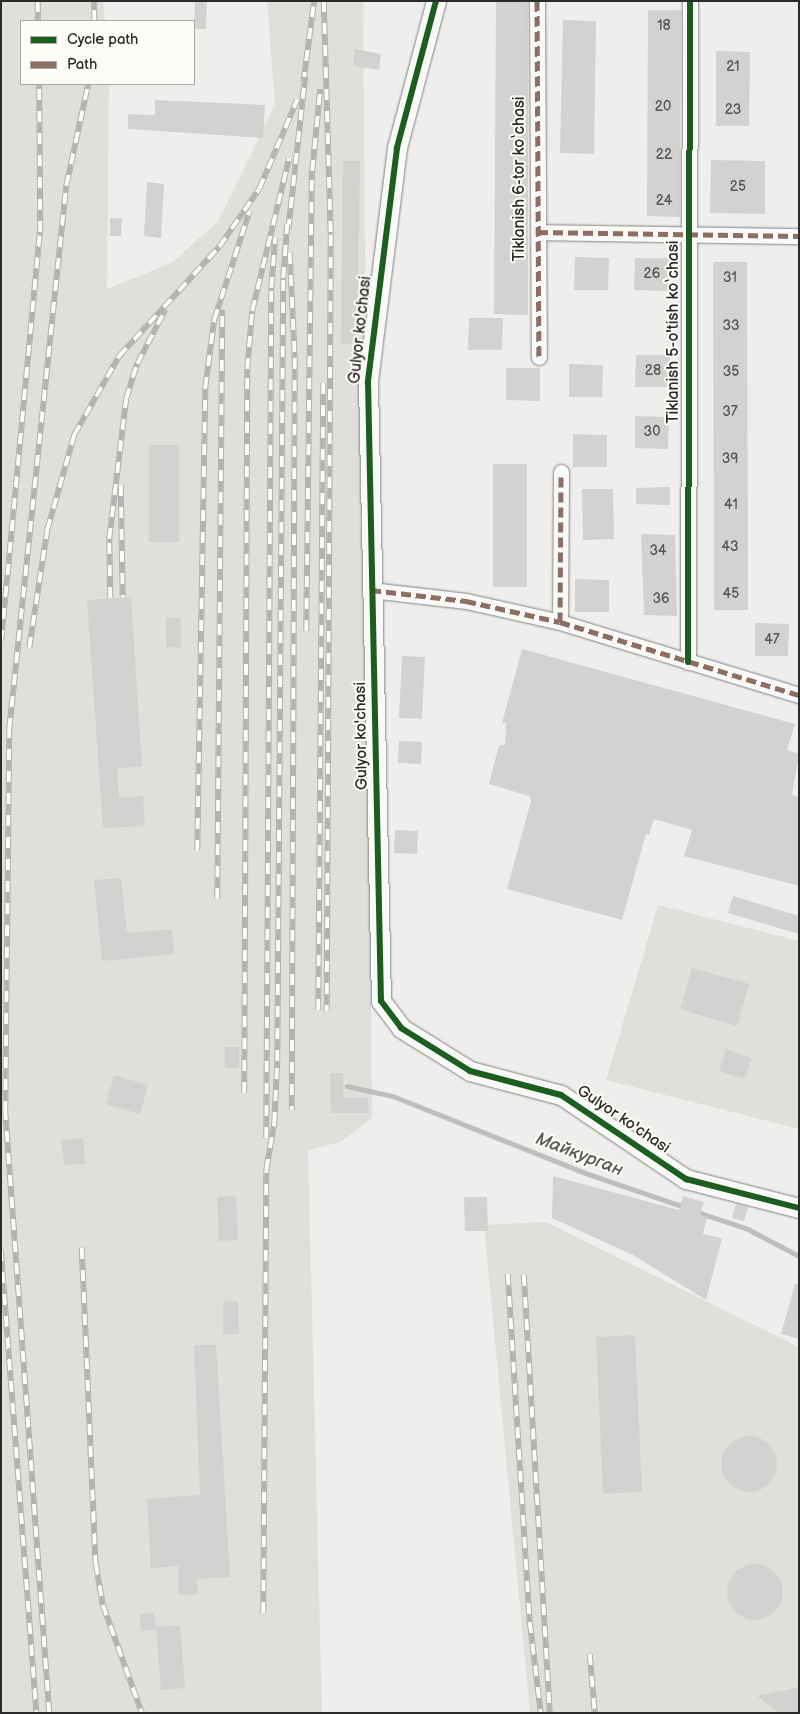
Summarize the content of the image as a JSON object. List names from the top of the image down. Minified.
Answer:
{"streets":{"street":["Tiklanish 6-tor ko‘chasi","Gulyor ko'chasi","Tiklanish 5-o'tish ko‘chasi"]},"water":["Майкурган"],"house_numbers":["18","21","20","23","22","25","24","26","31","33","28","35","37","30","39","41","43","34","45","36","47"],"legend":["Cycle path","Path"]}
